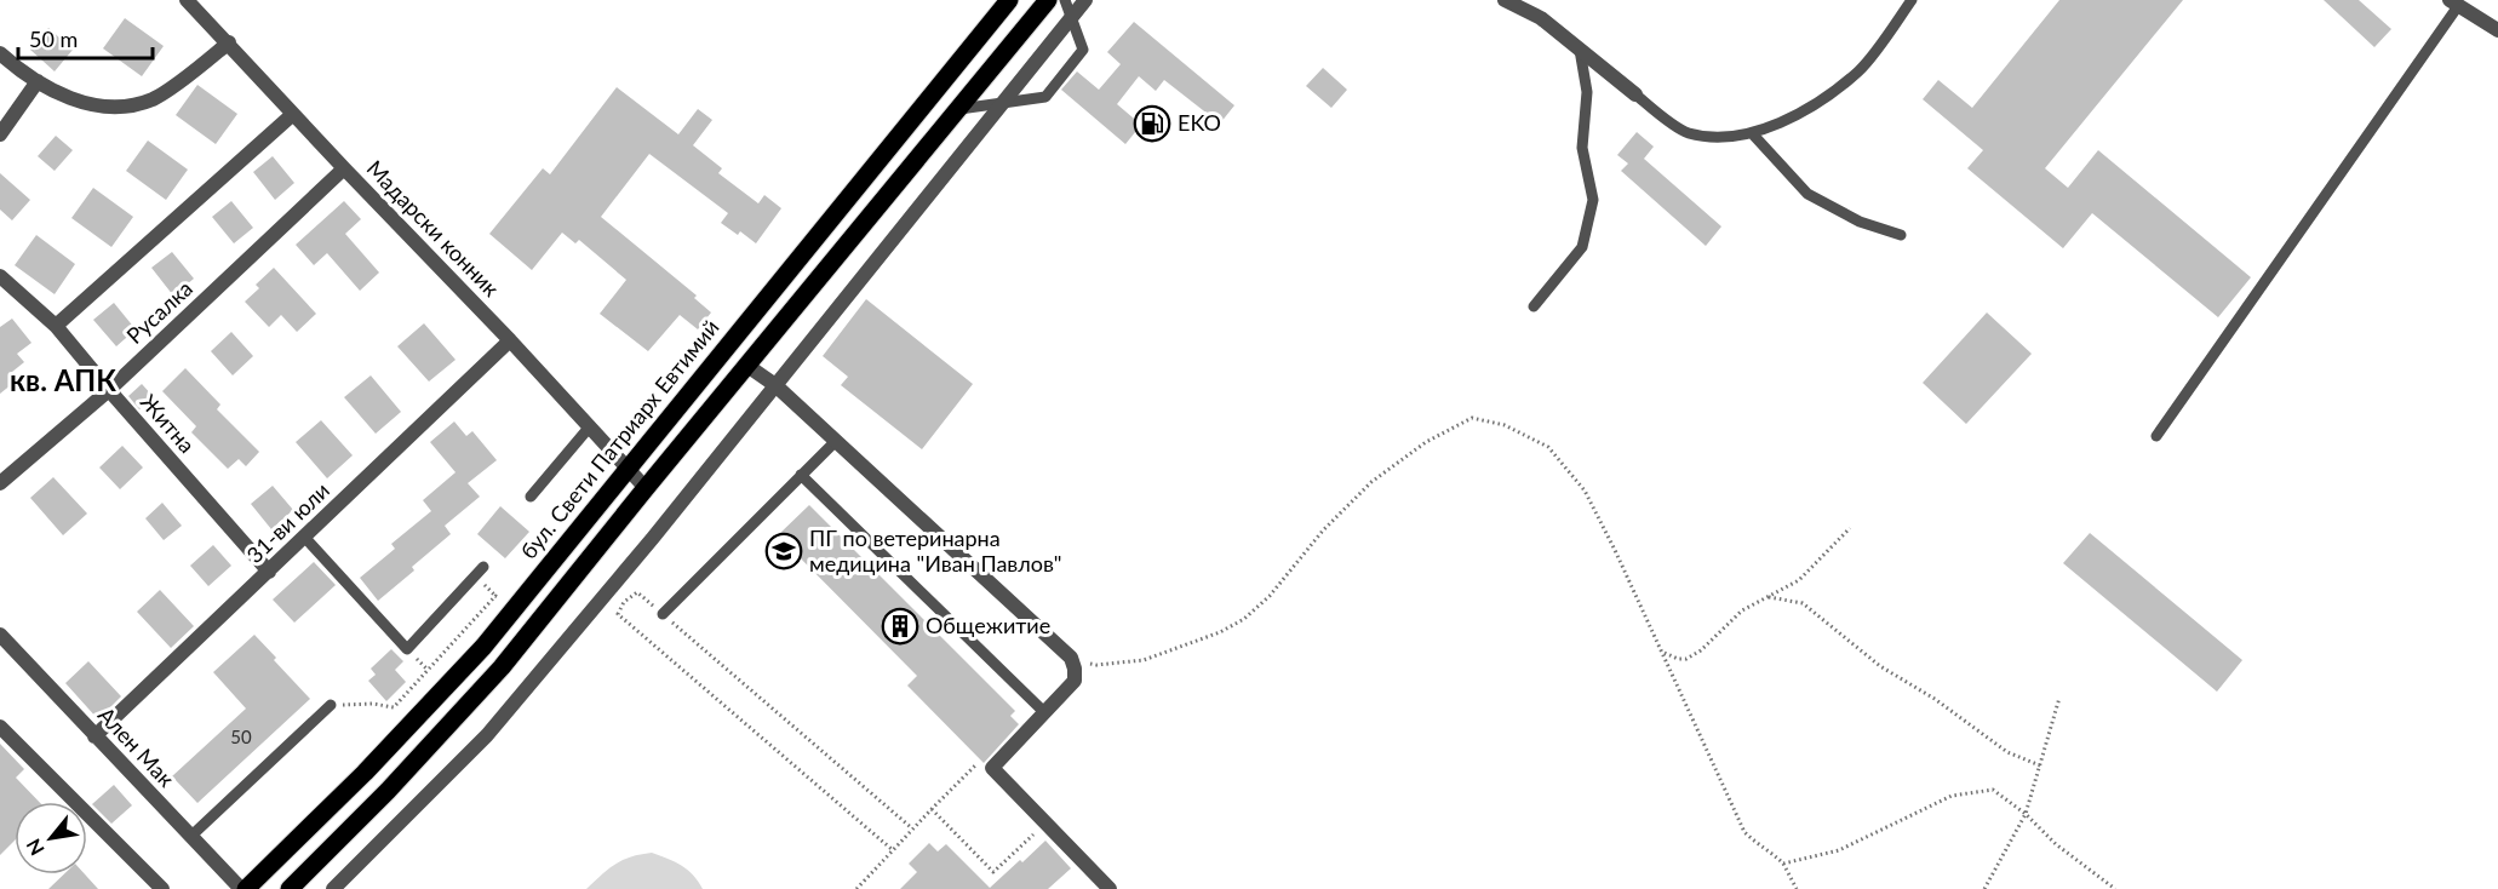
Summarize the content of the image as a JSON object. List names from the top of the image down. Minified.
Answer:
{"streets":{"main road":["бул. Свети Патриарх Евтимий"],"street":["Мадарски конник","Русалка","Житна","31-ви юли","Ален Мак"]},"crossings":[["Мадарски конник","Русалка"],["Мадарски конник","бул. Свети Патриарх Евтимий"],["Мадарски конник","31-ви юли"],["Русалка","Житна"],["Житна","31-ви юли"],["бул. Свети Патриарх Евтимий","Ален Мак"],["31-ви юли","Ален Мак"]],"districts":["кв. АПК"],"places":{"fuel station":["EKO"],"school or university":["ПГ по ветеринарна медицина \"Иван Павлов\""],"building":["Общежитие"]},"house_numbers":["50"],"scale_bar":"50 m","north":"bottom left"}
